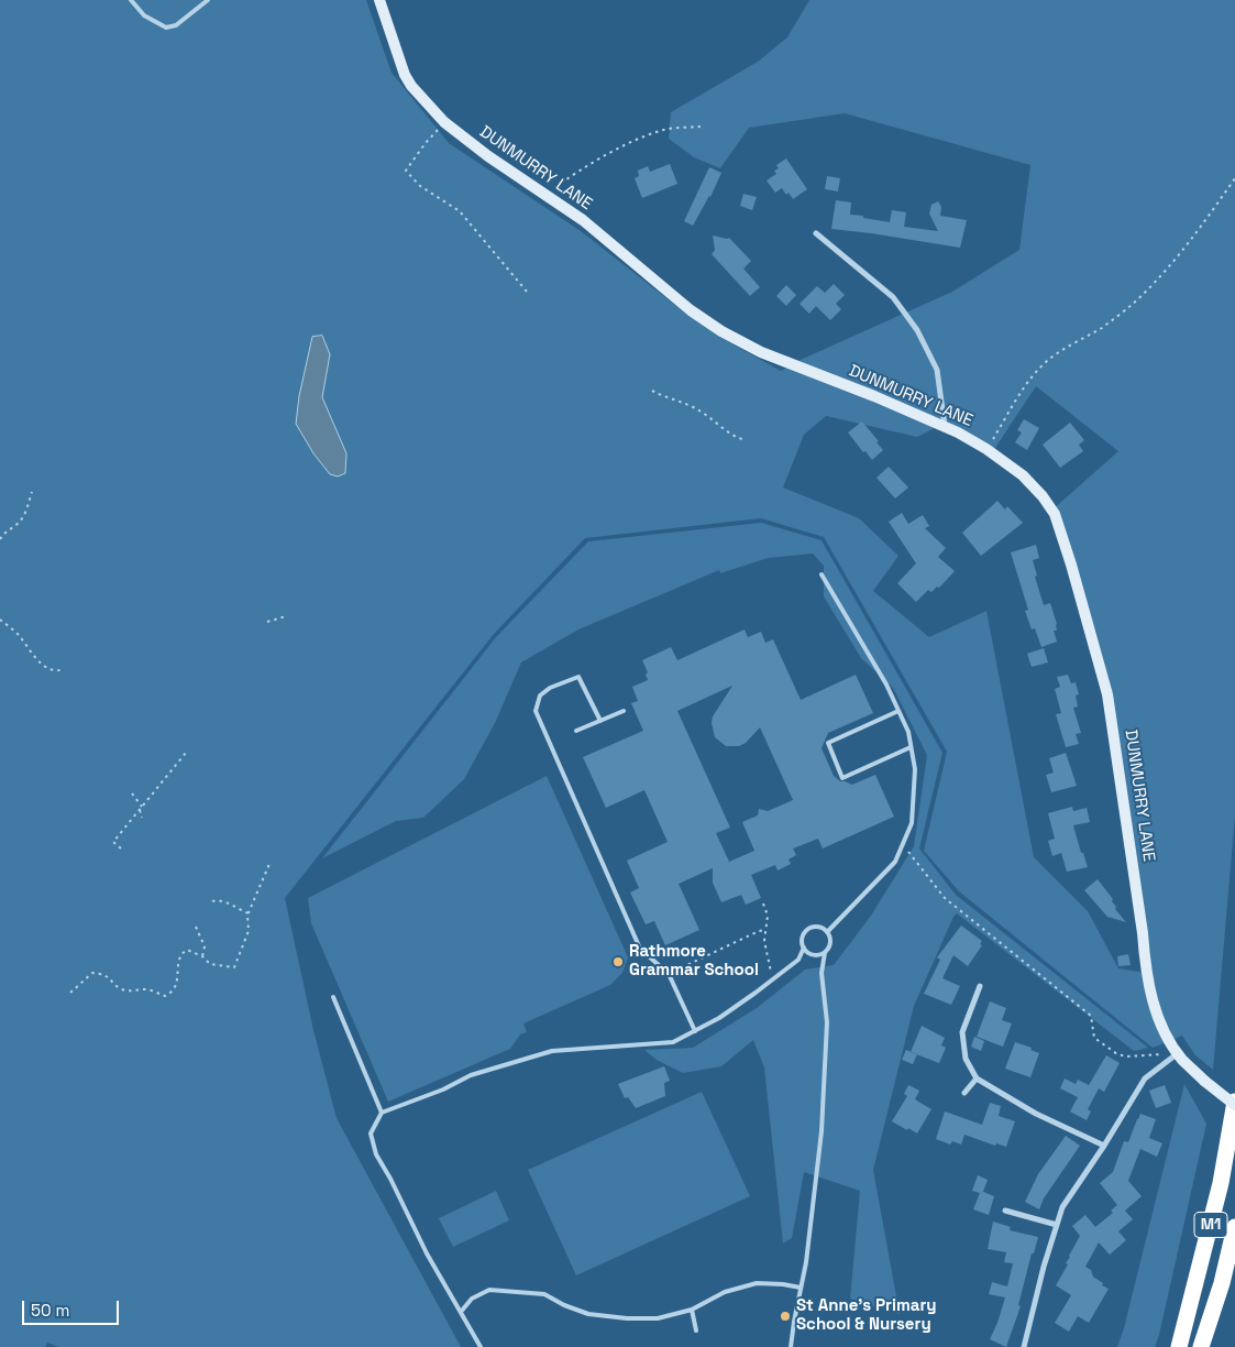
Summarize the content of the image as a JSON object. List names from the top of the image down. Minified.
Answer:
{"streets":{"highway":["M1"],"street":["DUNMURRY LANE"]},"crossings":[["DUNMURRY LANE","M1"]],"places":["Rathmore Grammar School","St Anne's Primary School & Nursery"],"scale_bar":"50 m"}
